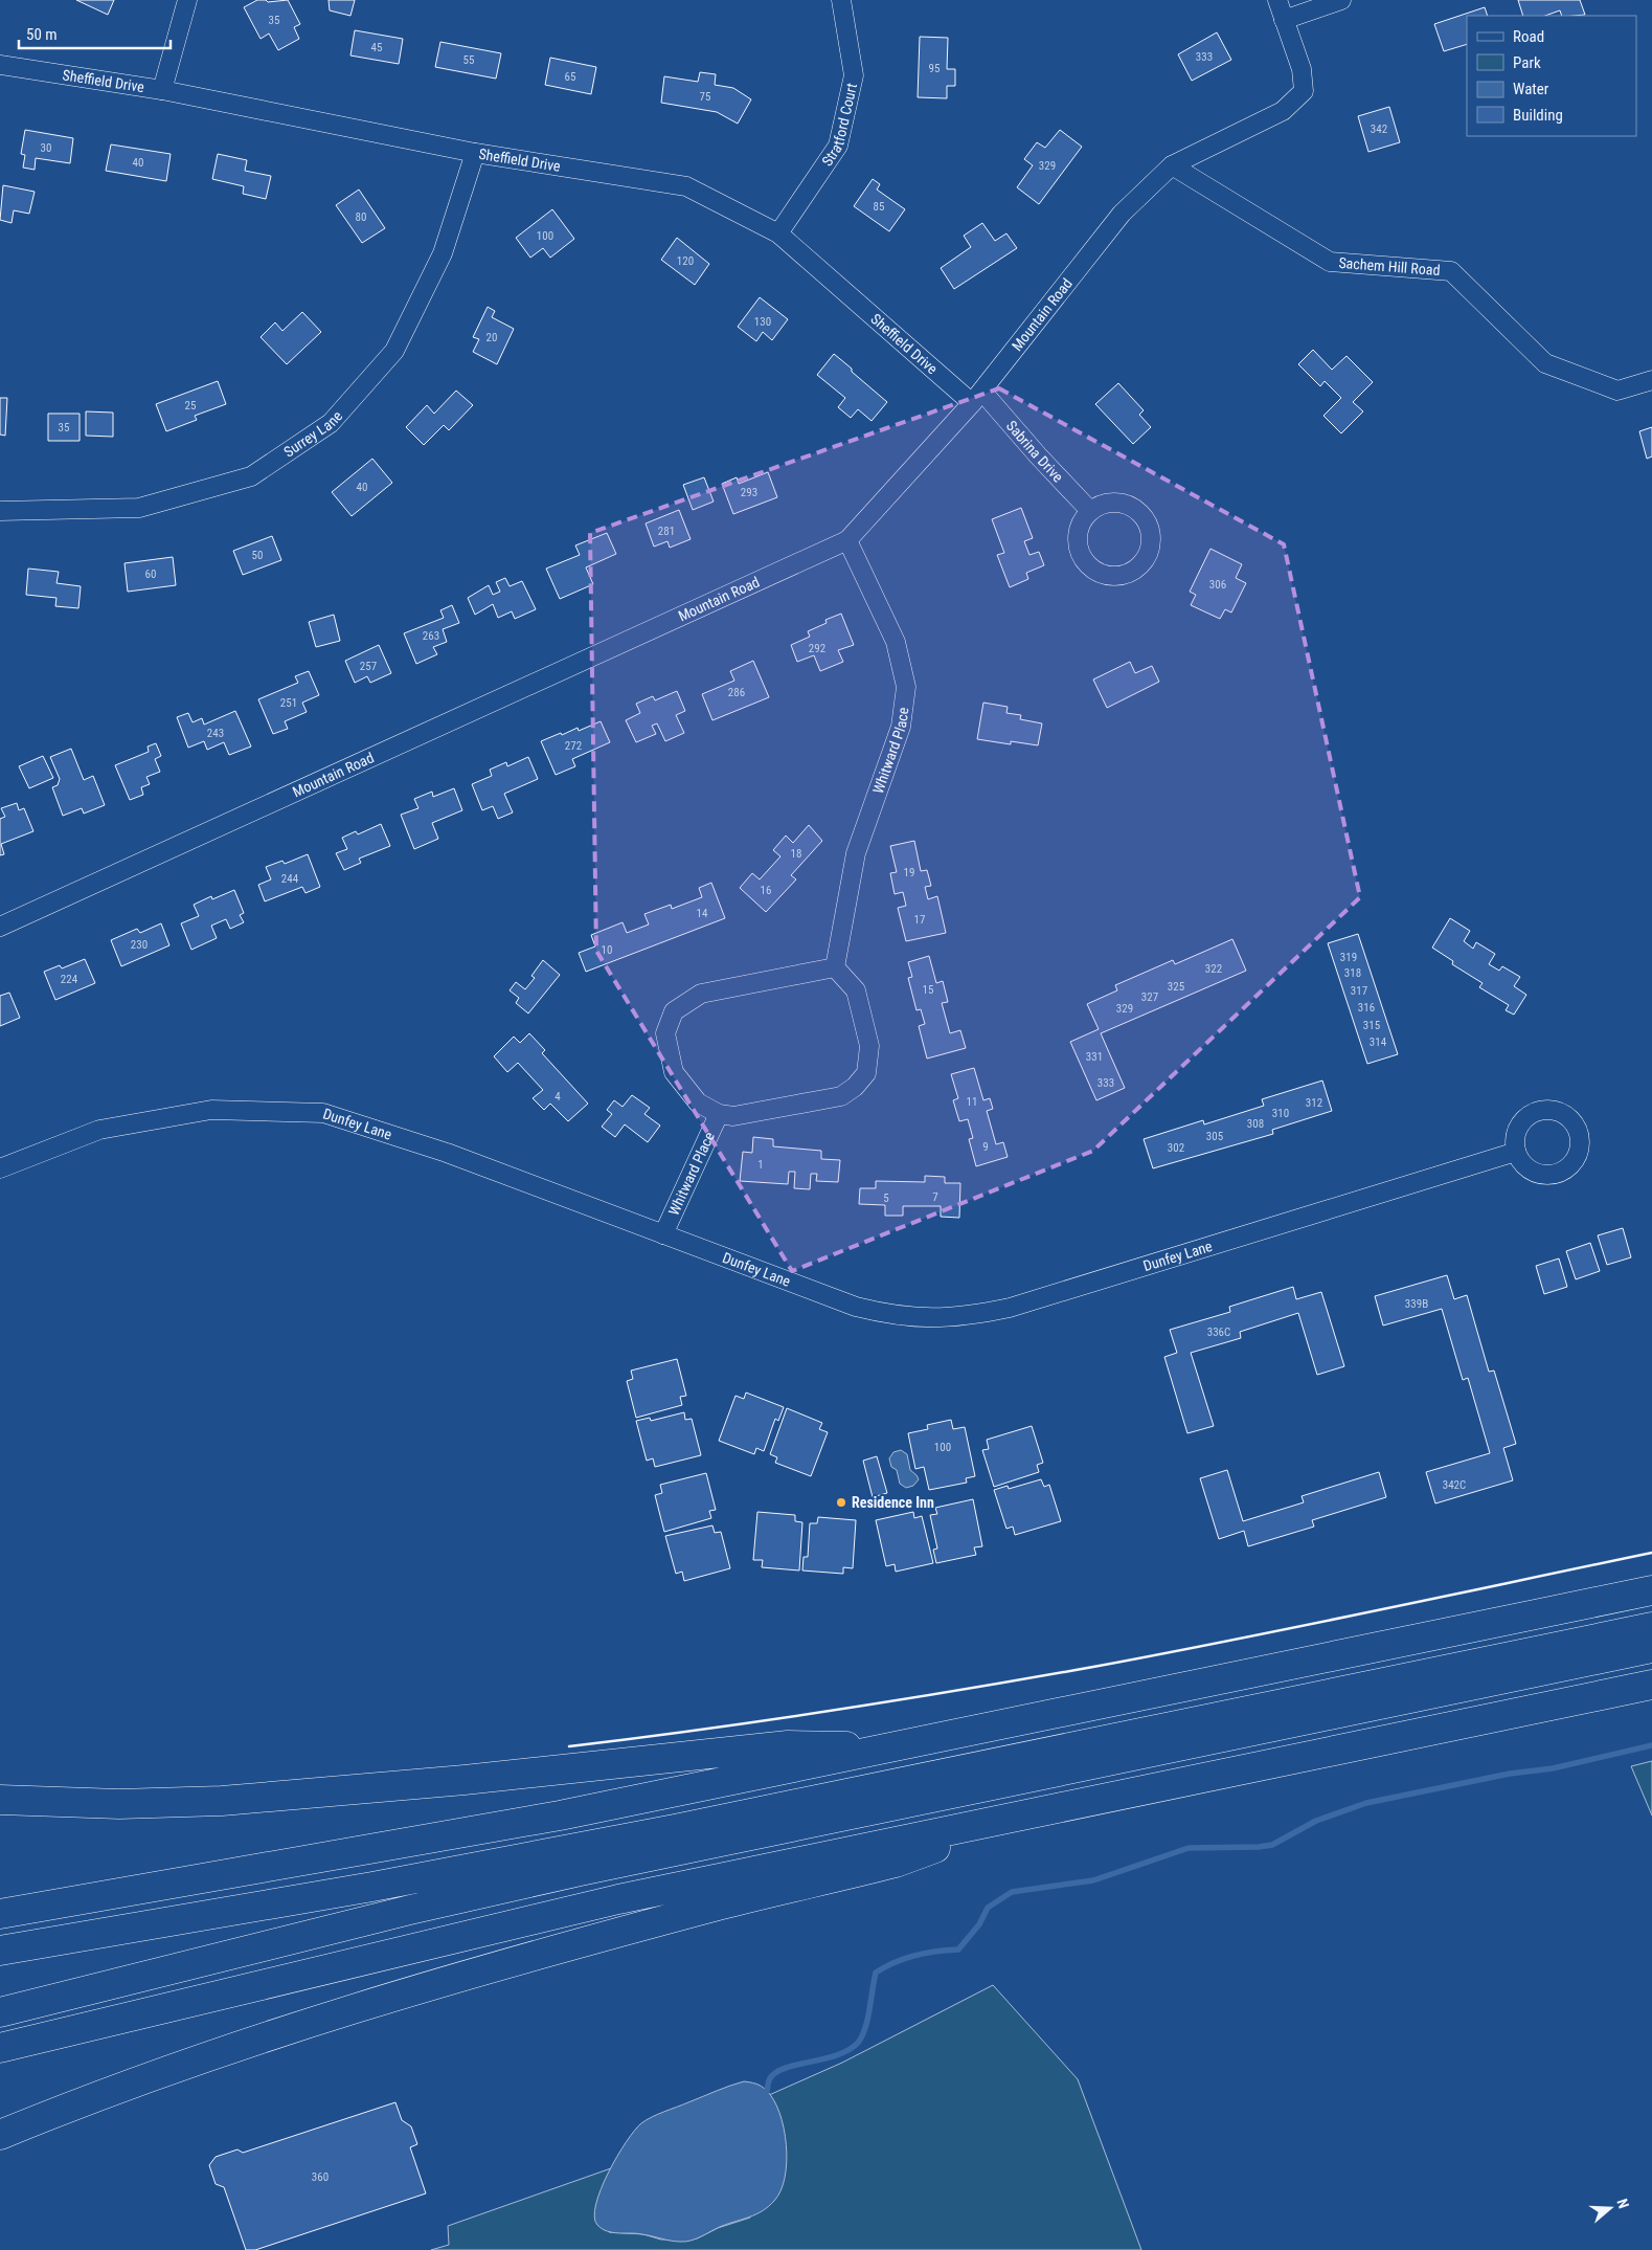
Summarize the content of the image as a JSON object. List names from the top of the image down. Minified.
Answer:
{"streets":{"street":["Sheffield Drive","Stratford Court","Sachem Hill Road","Mountain Road","Surrey Lane","Sabrina Drive","Whitward Place","Dunfey Lane"]},"crossings":[["Sheffield Drive","Stratford Court"],["Sheffield Drive","Mountain Road"],["Sheffield Drive","Surrey Lane"],["Sheffield Drive","Sabrina Drive"],["Sachem Hill Road","Mountain Road"],["Mountain Road","Sabrina Drive"],["Mountain Road","Whitward Place"],["Whitward Place","Dunfey Lane"]],"places":["Residence Inn"],"house_numbers":["35","45","333","55","95","65","75","342","30","40","329","85","80","100","120","130","20","25","35","40","293","281","50","60","306","263","292","257","286","251","243","272","18","19","244","16","14","17","230","10","319","322","318","224","325","15","317","327","316","329","315","314","331","333","4","11","312","310","308","305","9","302","1","7","5","339B","336C","100","342C","360"],"legend":["Road","Park","Water","Building"],"scale_bar":"50 m","north":"right"}
